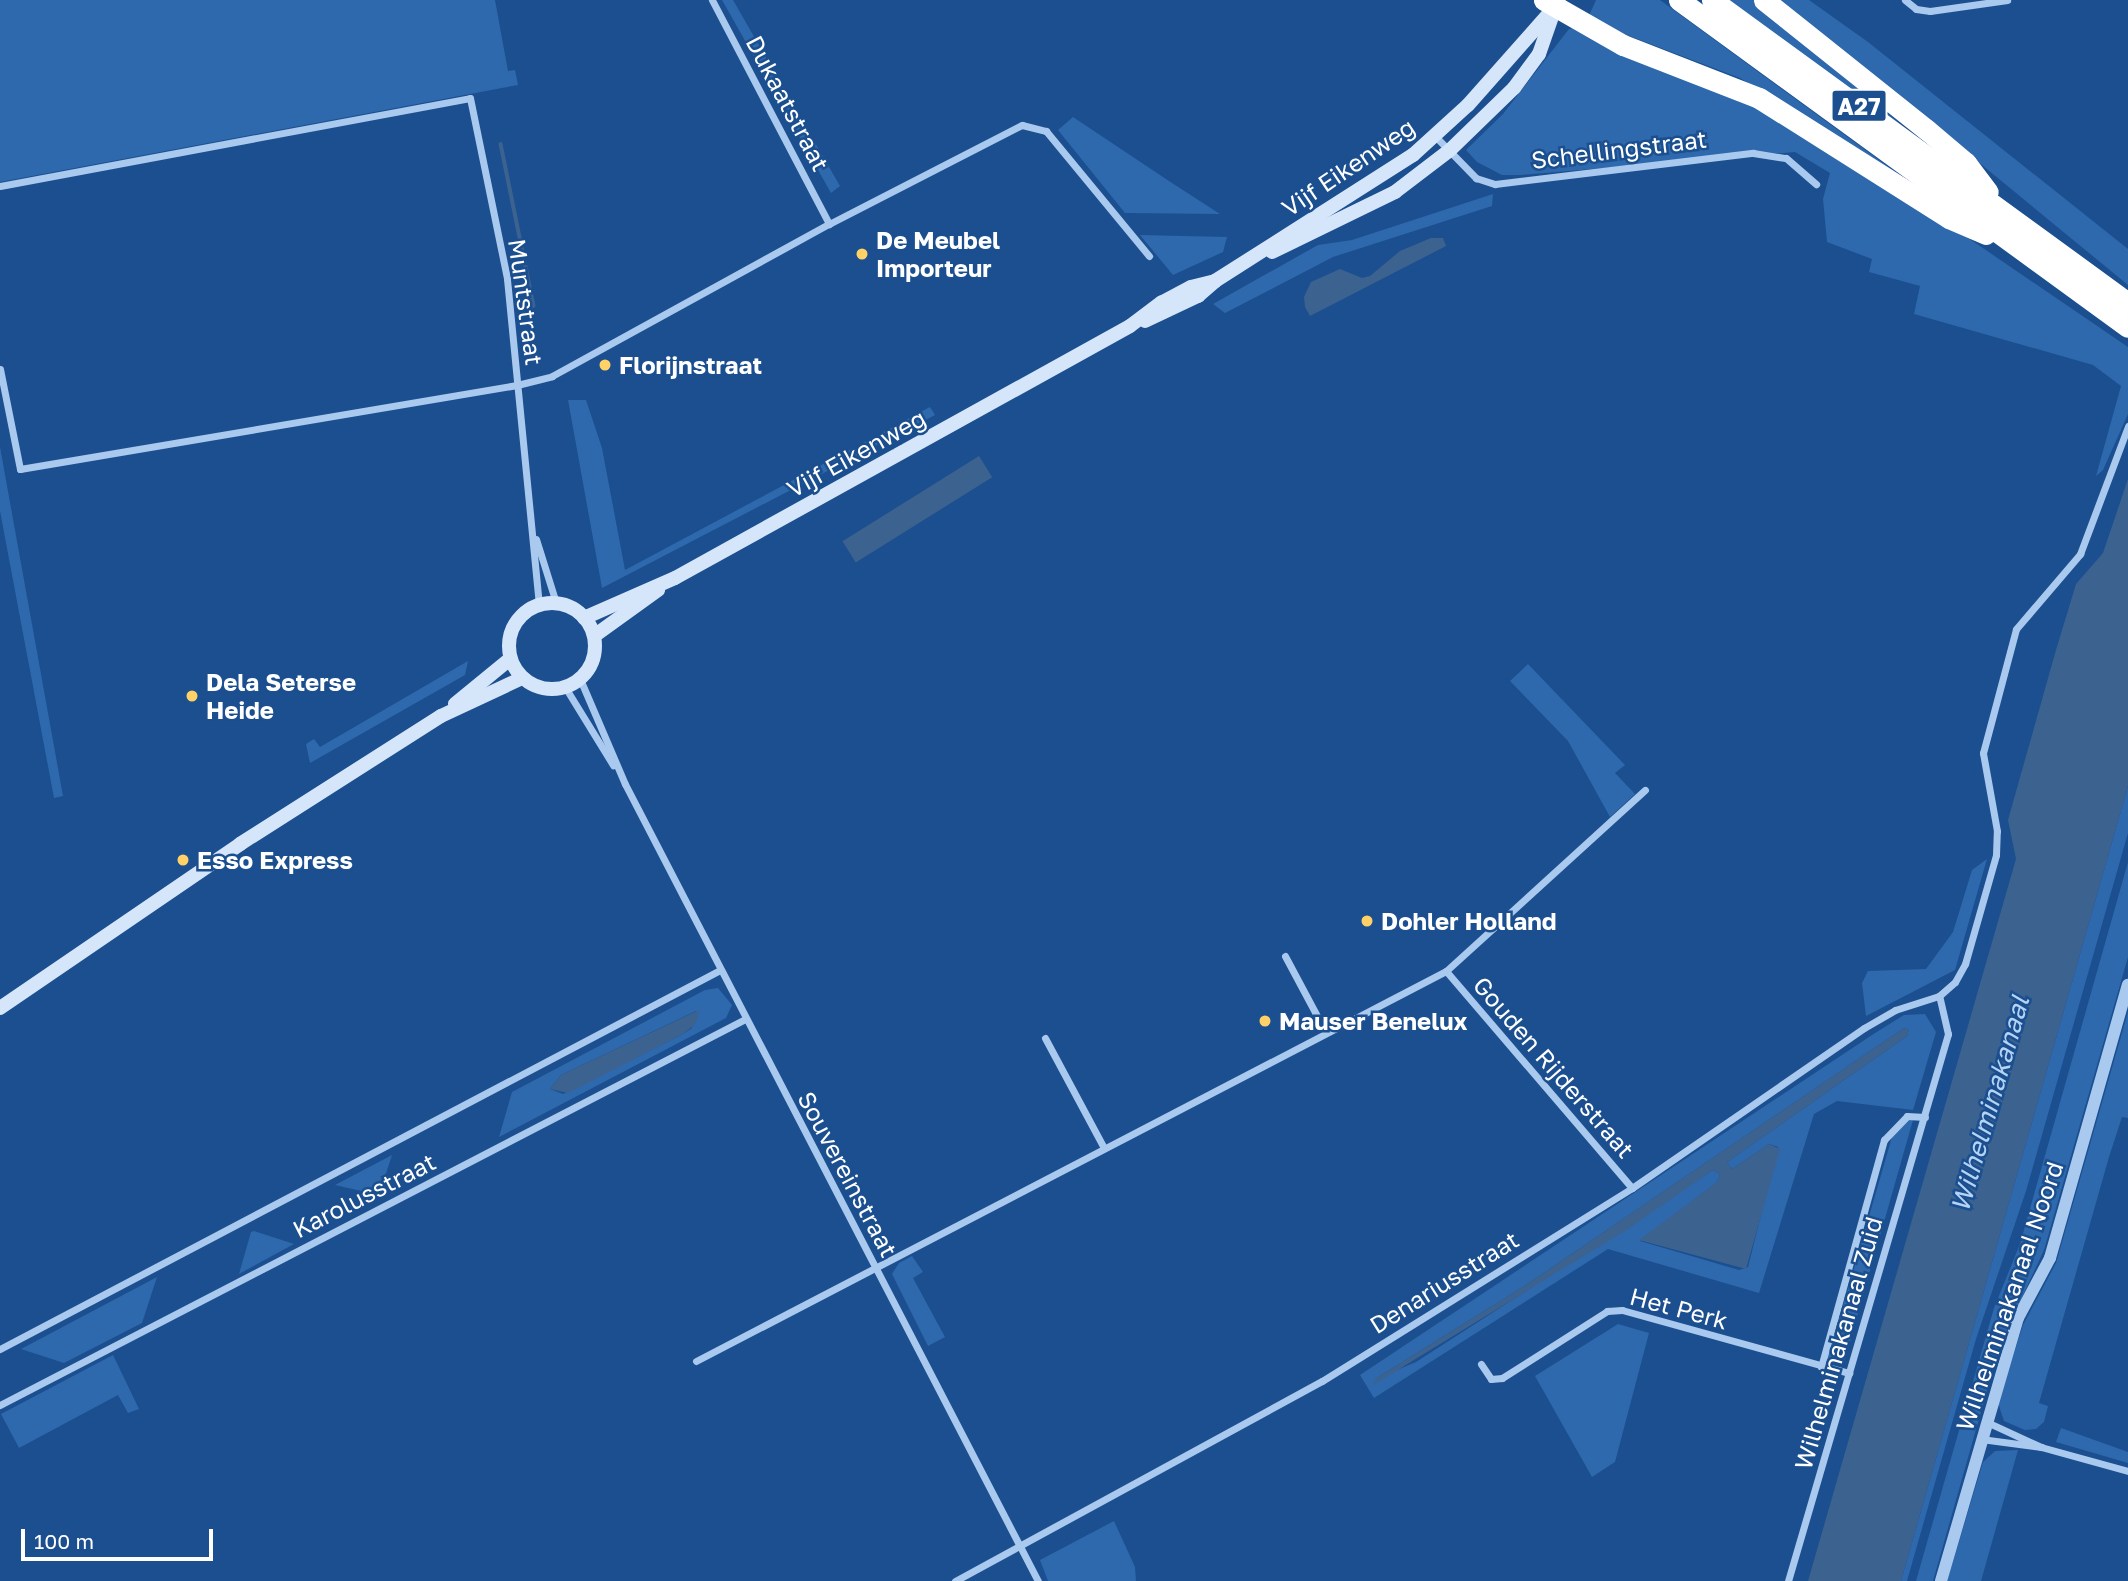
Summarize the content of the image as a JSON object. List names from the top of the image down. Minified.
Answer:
{"streets":{"highway":["A27"],"main road":["Vijf Eikenweg"],"street":["Dukaatstraat","Schellingstraat","Muntstraat","Gouden Rijderstraat","Souvereinstraat","Karolusstraat","Denariusstraat","Wilhelminakanaal Noord","Het Perk","Wilhelminakanaal Zuid"]},"crossings":[["A27","Vijf Eikenweg"],["Schellingstraat","Vijf Eikenweg"],["Vijf Eikenweg","Souvereinstraat"],["Gouden Rijderstraat","Denariusstraat"],["Souvereinstraat","Karolusstraat"],["Souvereinstraat","Denariusstraat"],["Denariusstraat","Wilhelminakanaal Zuid"],["Het Perk","Wilhelminakanaal Zuid"]],"water":["Wilhelminakanaal"],"places":["De Meubel Importeur","Florijnstraat","Dela Seterse Heide","Esso Express","Dohler Holland","Mauser Benelux"],"scale_bar":"100 m"}
